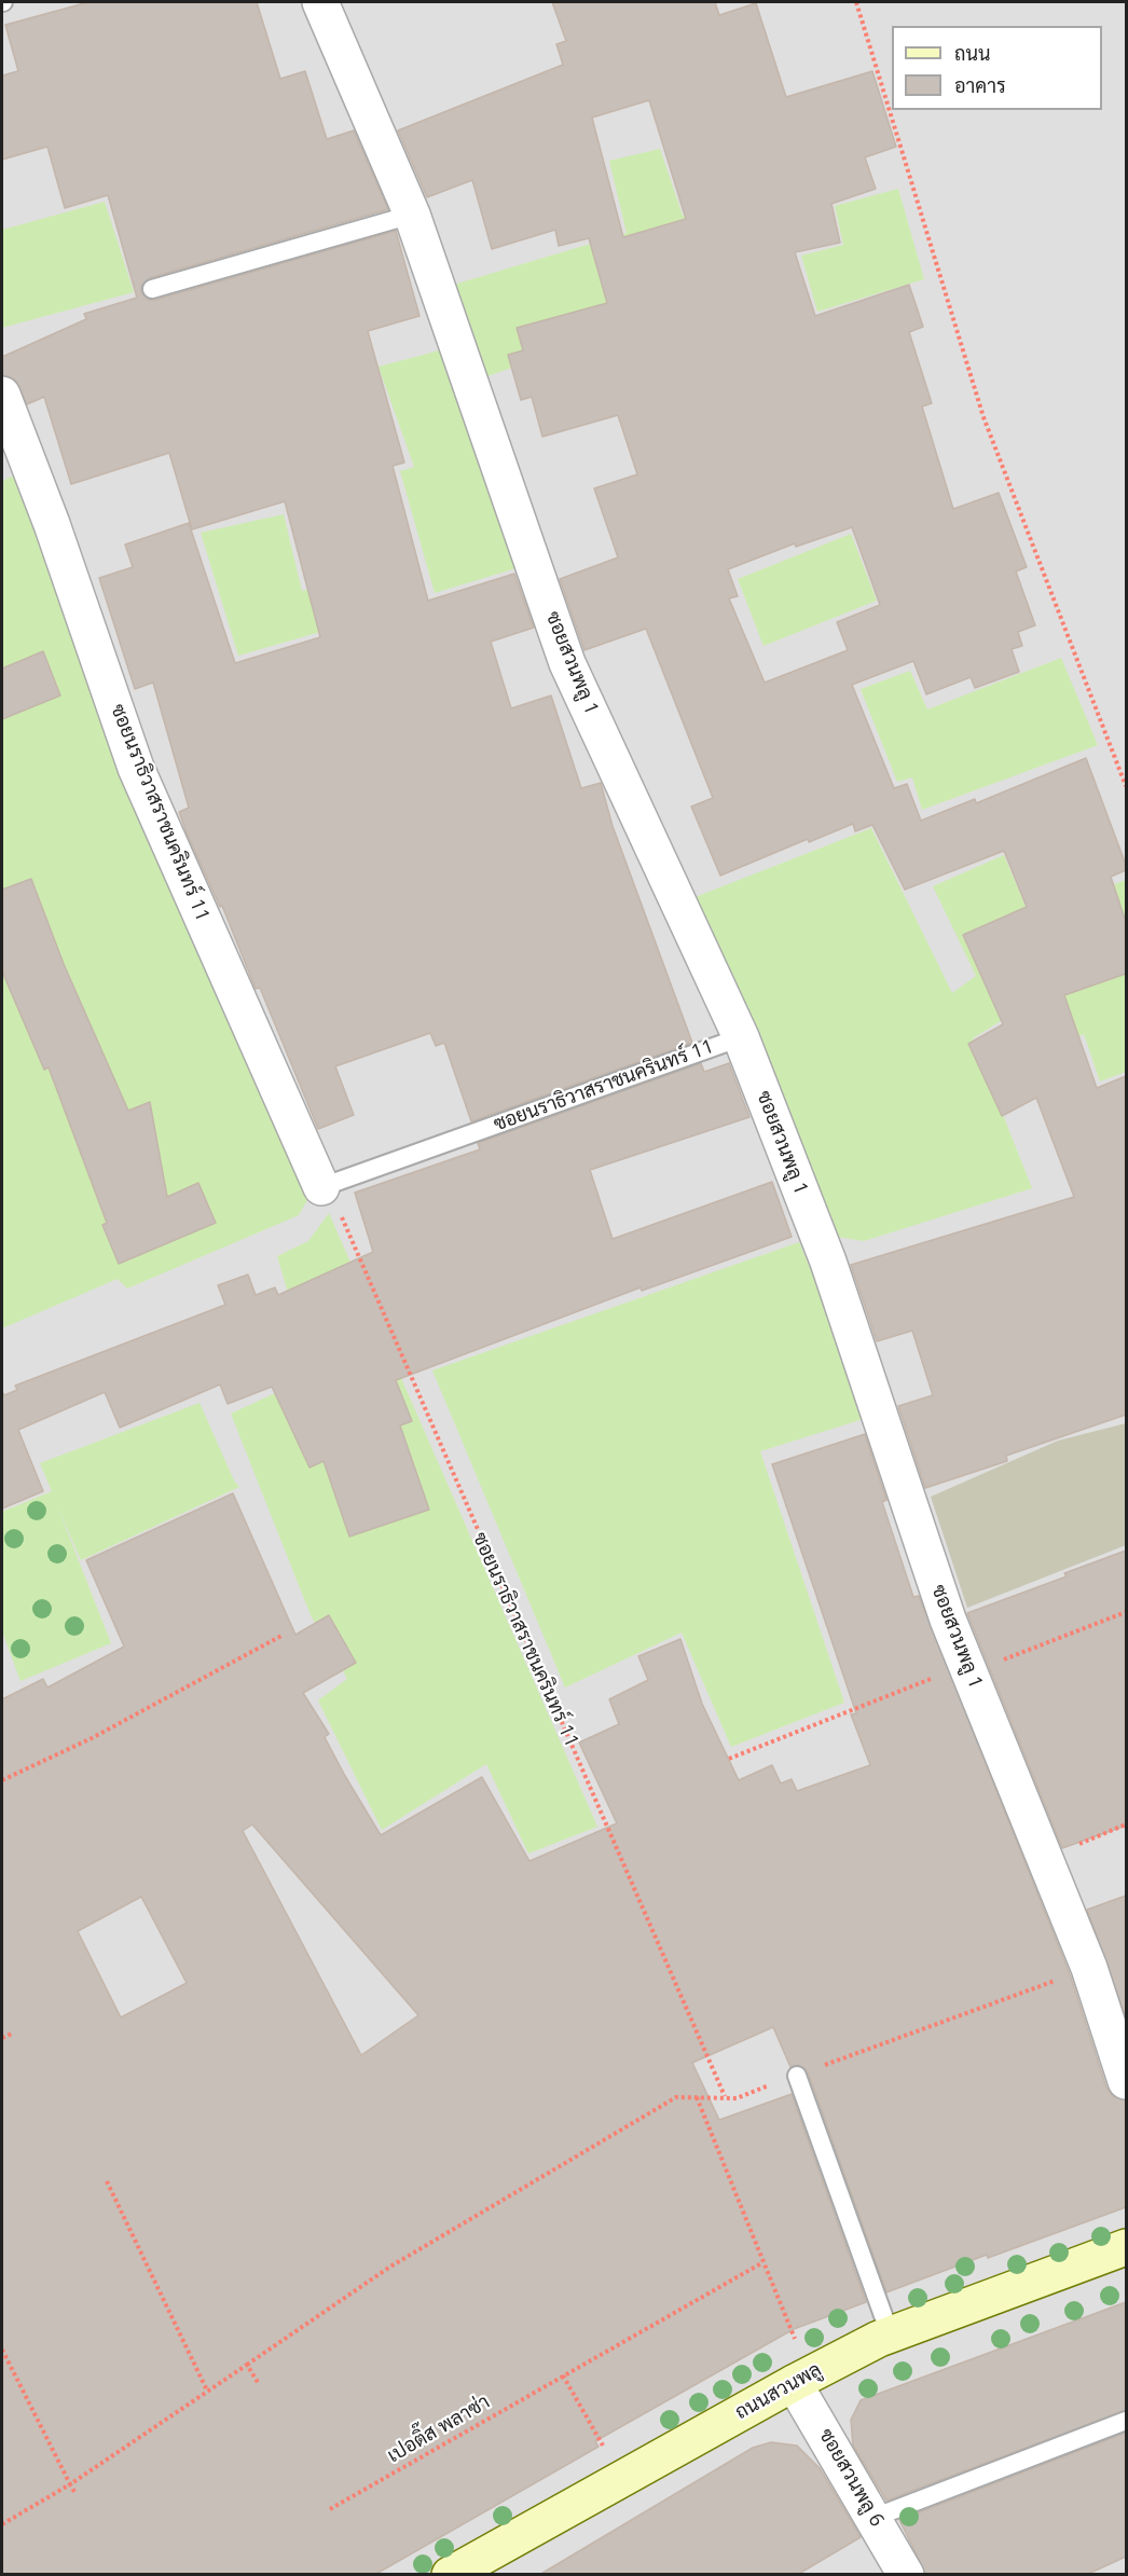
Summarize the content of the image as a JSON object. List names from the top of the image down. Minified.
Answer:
{"streets":{"main road":["ถนนสวนพลู"],"street":["ซอยสวนพลู 1","ซอยนราธิวาสราชนครินทร์ 11","ซอยสวนพลู 6"],"path":["เปอติ๊ส พลาซ่า"]},"crossings":[["ซอยสวนพลู 1","ซอยนราธิวาสราชนครินทร์ 11"],["ถนนสวนพลู","ซอยสวนพลู 6"]],"legend":["ถนน","อาคาร"]}
